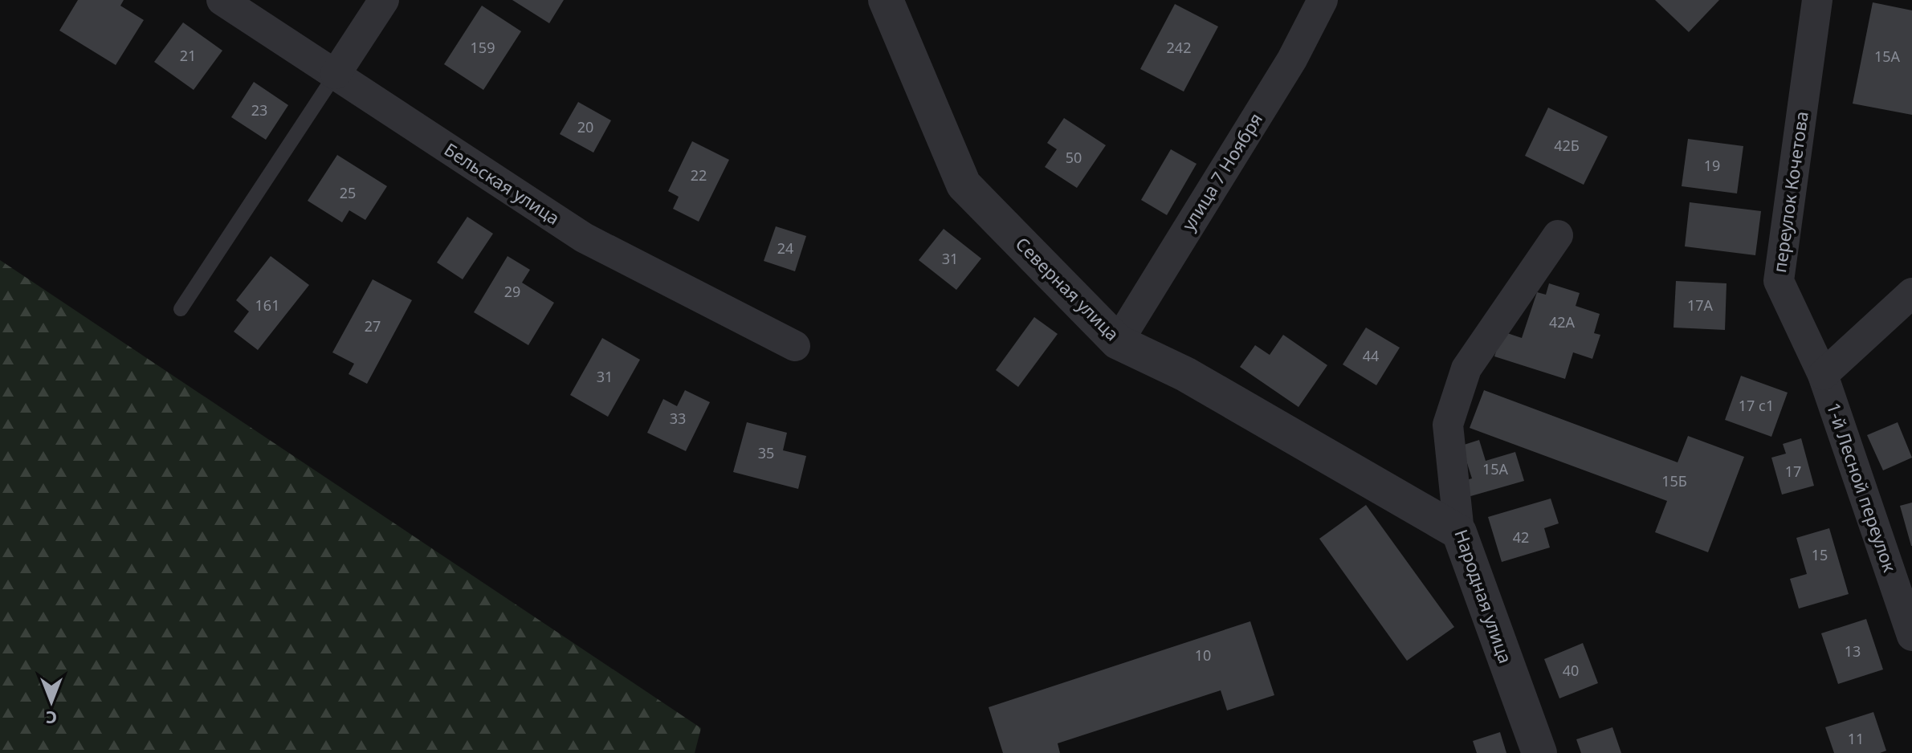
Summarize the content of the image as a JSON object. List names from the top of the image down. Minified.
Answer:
{"streets":{"street":["улица 7 Ноября","Бельская улица","переулок Кочетова","Северная улица","1-й Лесной переулок","Народная улица"]},"crossings":[["улица 7 Ноября","Северная улица"],["переулок Кочетова","1-й Лесной переулок"],["Северная улица","Народная улица"]],"house_numbers":["159","242","21","15А","23","20","42Б","50","19","22","25","24","31","29","161","17А","42А","27","44","31","17 с1","33","35","15А","17","15Б","42","15","13","10","40","11"],"north":"bottom"}
